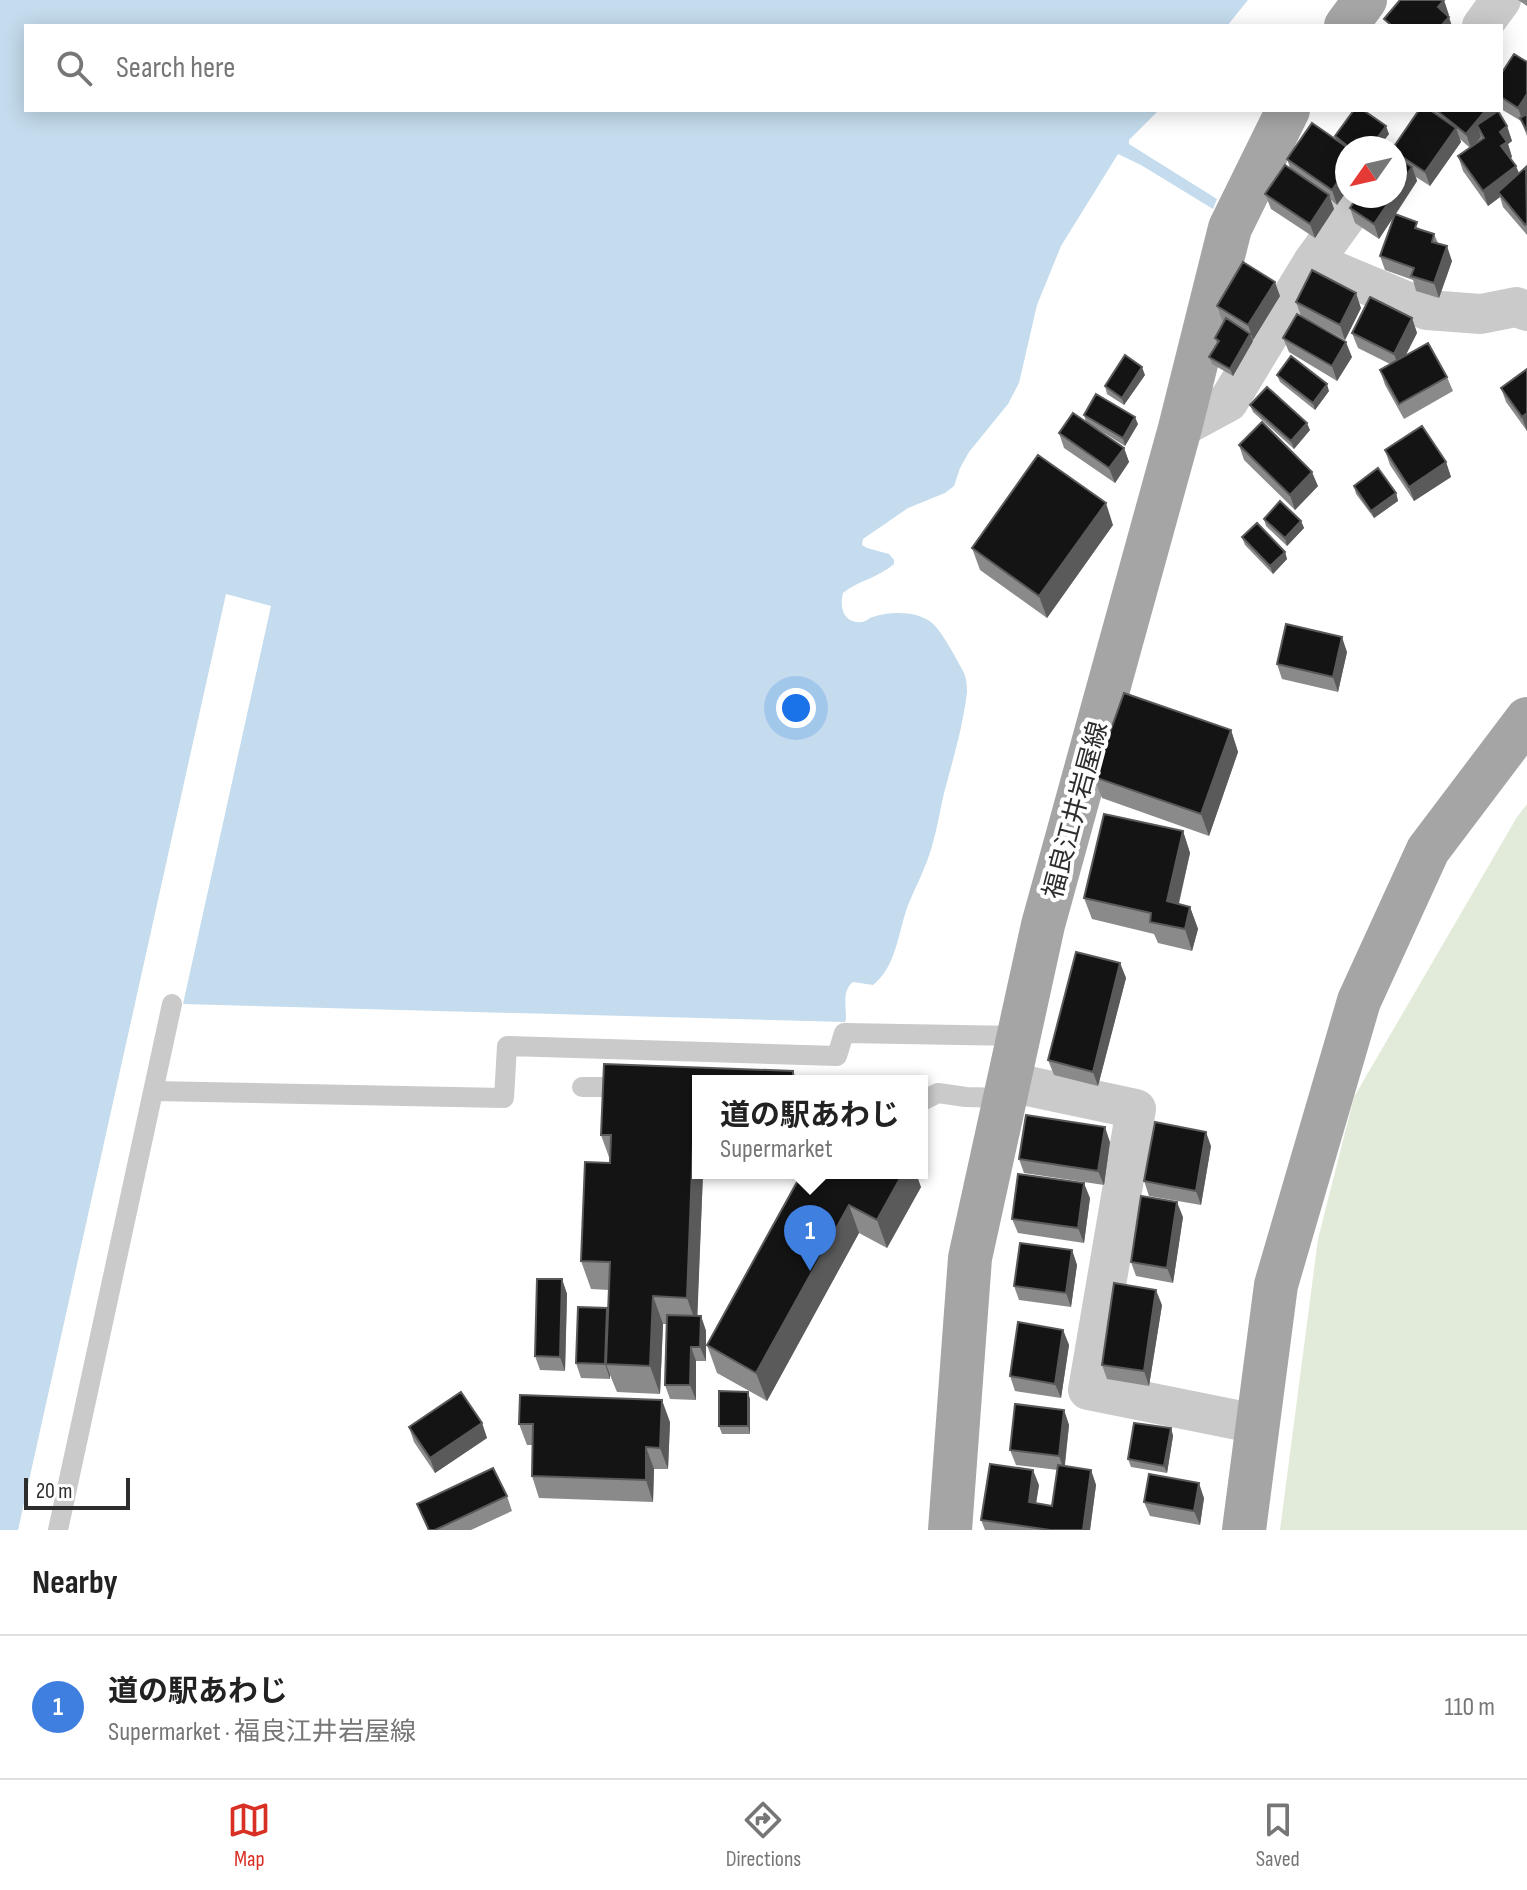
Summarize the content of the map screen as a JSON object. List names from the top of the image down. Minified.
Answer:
{"streets":{"main road":["福良江井岩屋線"]},"scale_bar":"20 m","north":"bottom left","page":{"search":"Search here","popup":["道の駅あわじ","Supermarket"],"pins":"1","scale":"20 m","heading":"Nearby","list":[{"mark":"1","name":"道の駅あわじ","note":"Supermarket · 福良江井岩屋線","value":"110 m"}],"nav":["Map","Directions","Saved"]}}
